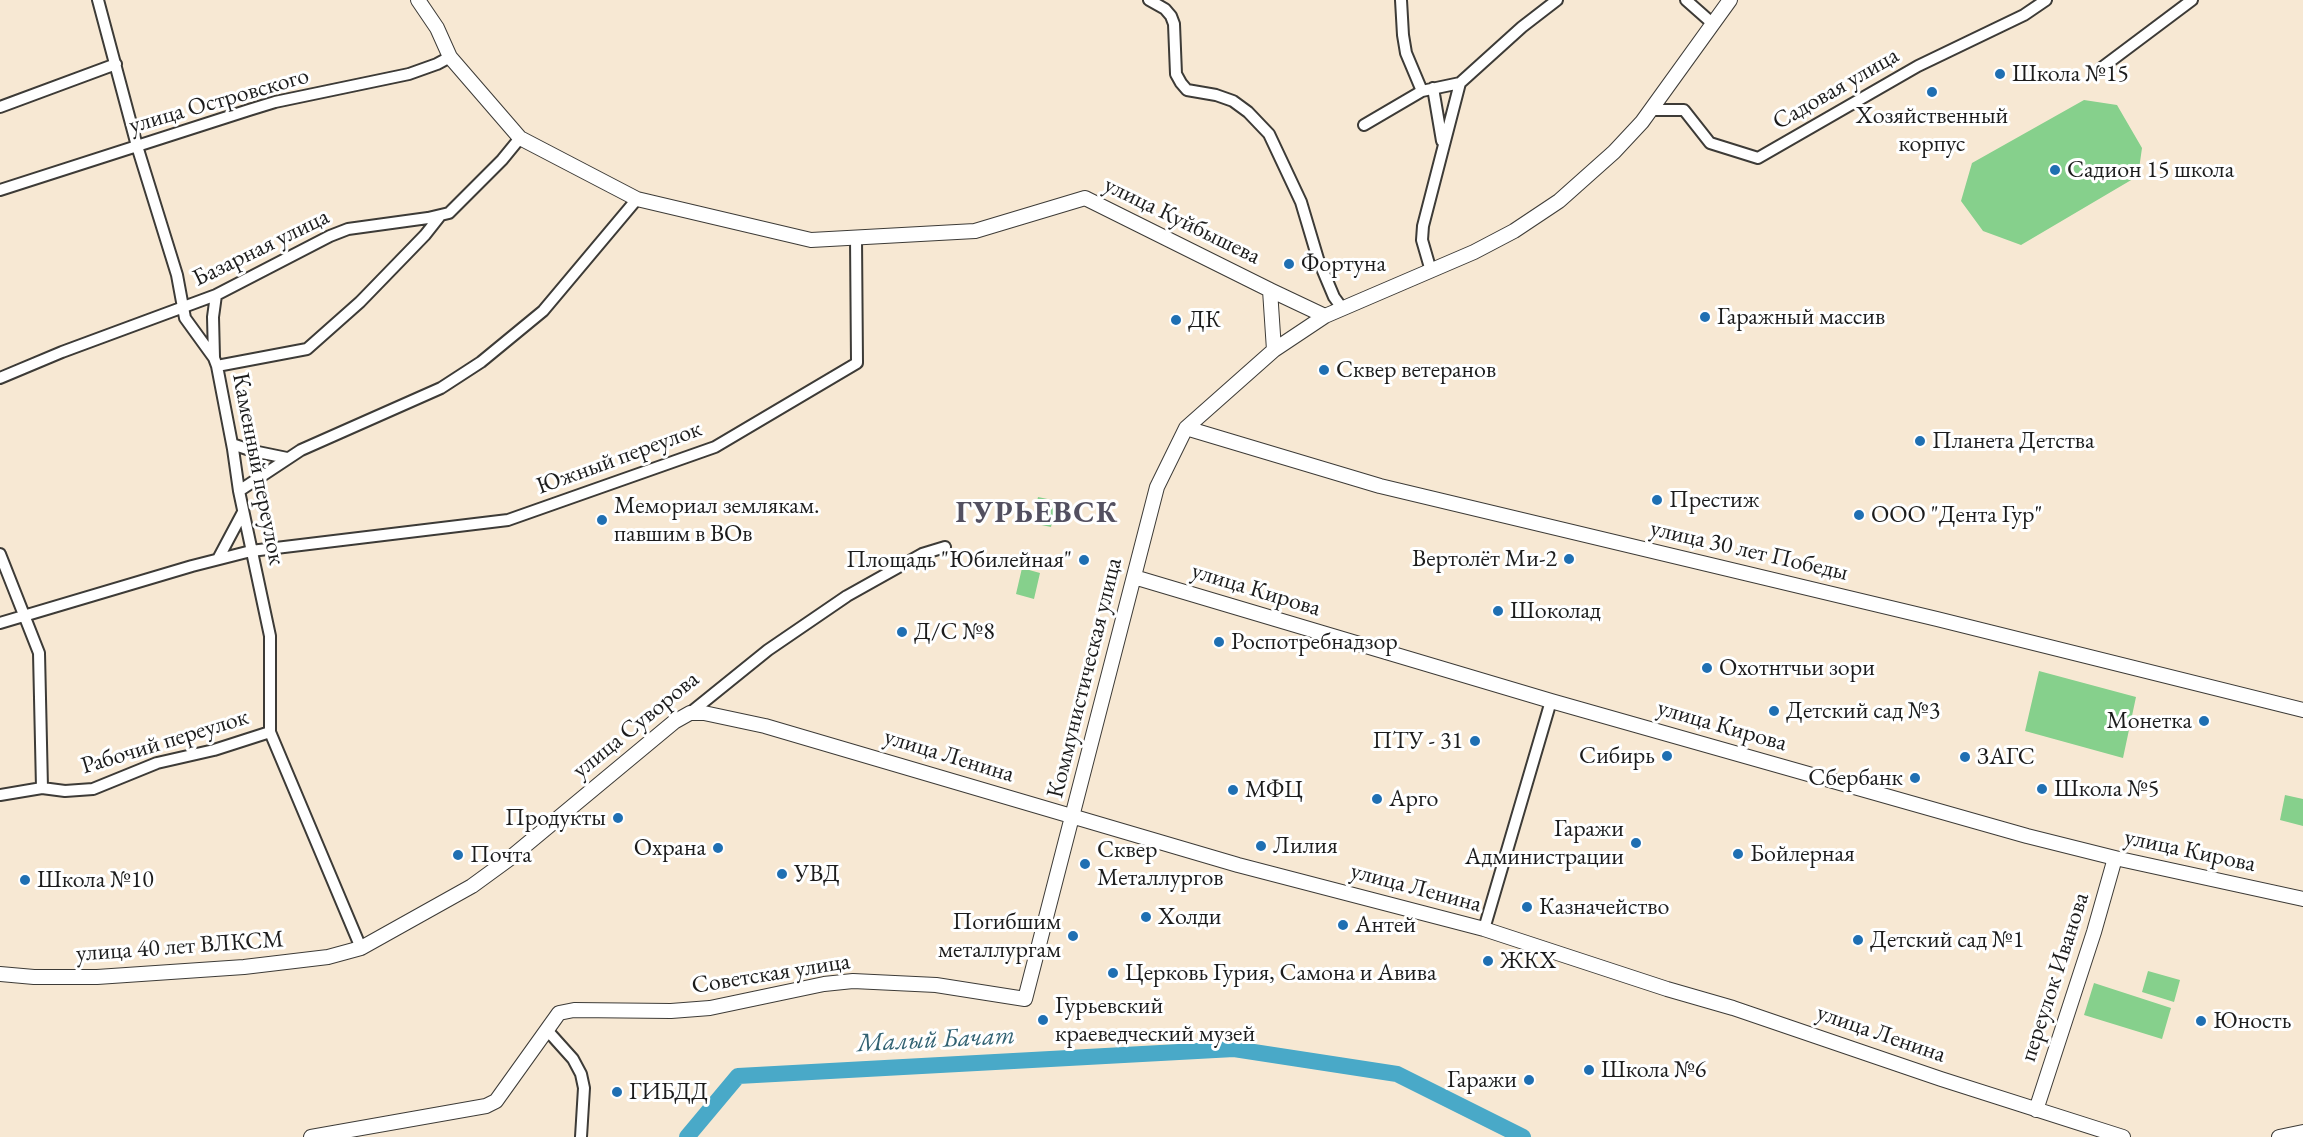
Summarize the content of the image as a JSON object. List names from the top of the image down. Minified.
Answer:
{"streets":{"street":["Садовая улица","улица Островского","улица Куйбышева","Базарная улица","Южный переулок","Каменный переулок","улица 30 лет Победы","улица Кирова","Коммунистическая улица","улица Суворова","Рабочий переулок","улица Ленина","улица 40 лет ВЛКСМ","Советская улица","переулок Иванова"]},"crossings":[["Садовая улица","Коммунистическая улица"],["улица Островского","Каменный переулок"],["улица Куйбышева","Южный переулок"],["улица Куйбышева","Коммунистическая улица"],["Базарная улица","Каменный переулок"],["Южный переулок","Каменный переулок"],["Каменный переулок","улица Суворова"],["Каменный переулок","Рабочий переулок"],["Каменный переулок","улица 40 лет ВЛКСМ"],["улица 30 лет Победы","Коммунистическая улица"],["улица Кирова","Коммунистическая улица"],["улица Кирова","переулок Иванова"],["Коммунистическая улица","улица Ленина"],["Коммунистическая улица","Советская улица"],["улица Суворова","улица Ленина"],["улица Суворова","улица 40 лет ВЛКСМ"],["улица Ленина","переулок Иванова"]],"districts":["ГУРЬЕВСК"],"water":["Малый Бачат"],"places":["Школа №15","Хозяйственный корпус","Садион 15 школа","Фортуна","Гаражный массив","ДК","Сквер ветеранов","Планета Детства","Престиж","ООО \"Дента Гур\"","Мемориал землякам. павшим в ВОв","Вертолёт Ми-2","Площадь \"Юбилейная\"","Шоколад","Д/С №8","Роспотребнадзор","Охотнтчьи зори","Детский сад №3","Монетка","ПТУ - 31","Сибирь","ЗАГС","Сбербанк","Школа №5","МФЦ","Арго","Продукты","Гаражи Администрации","Лилия","Охрана","Бойлерная","Почта","Сквер Металлургов","УВД","Школа №10","Казначейство","Холди","Антей","Погибшим металлургам","Детский сад №1","ЖКХ","Церковь Гурия, Самона и Авива","Гурьевский краеведческий музей","Юность","Школа №6","Гаражи","ГИБДД"]}
